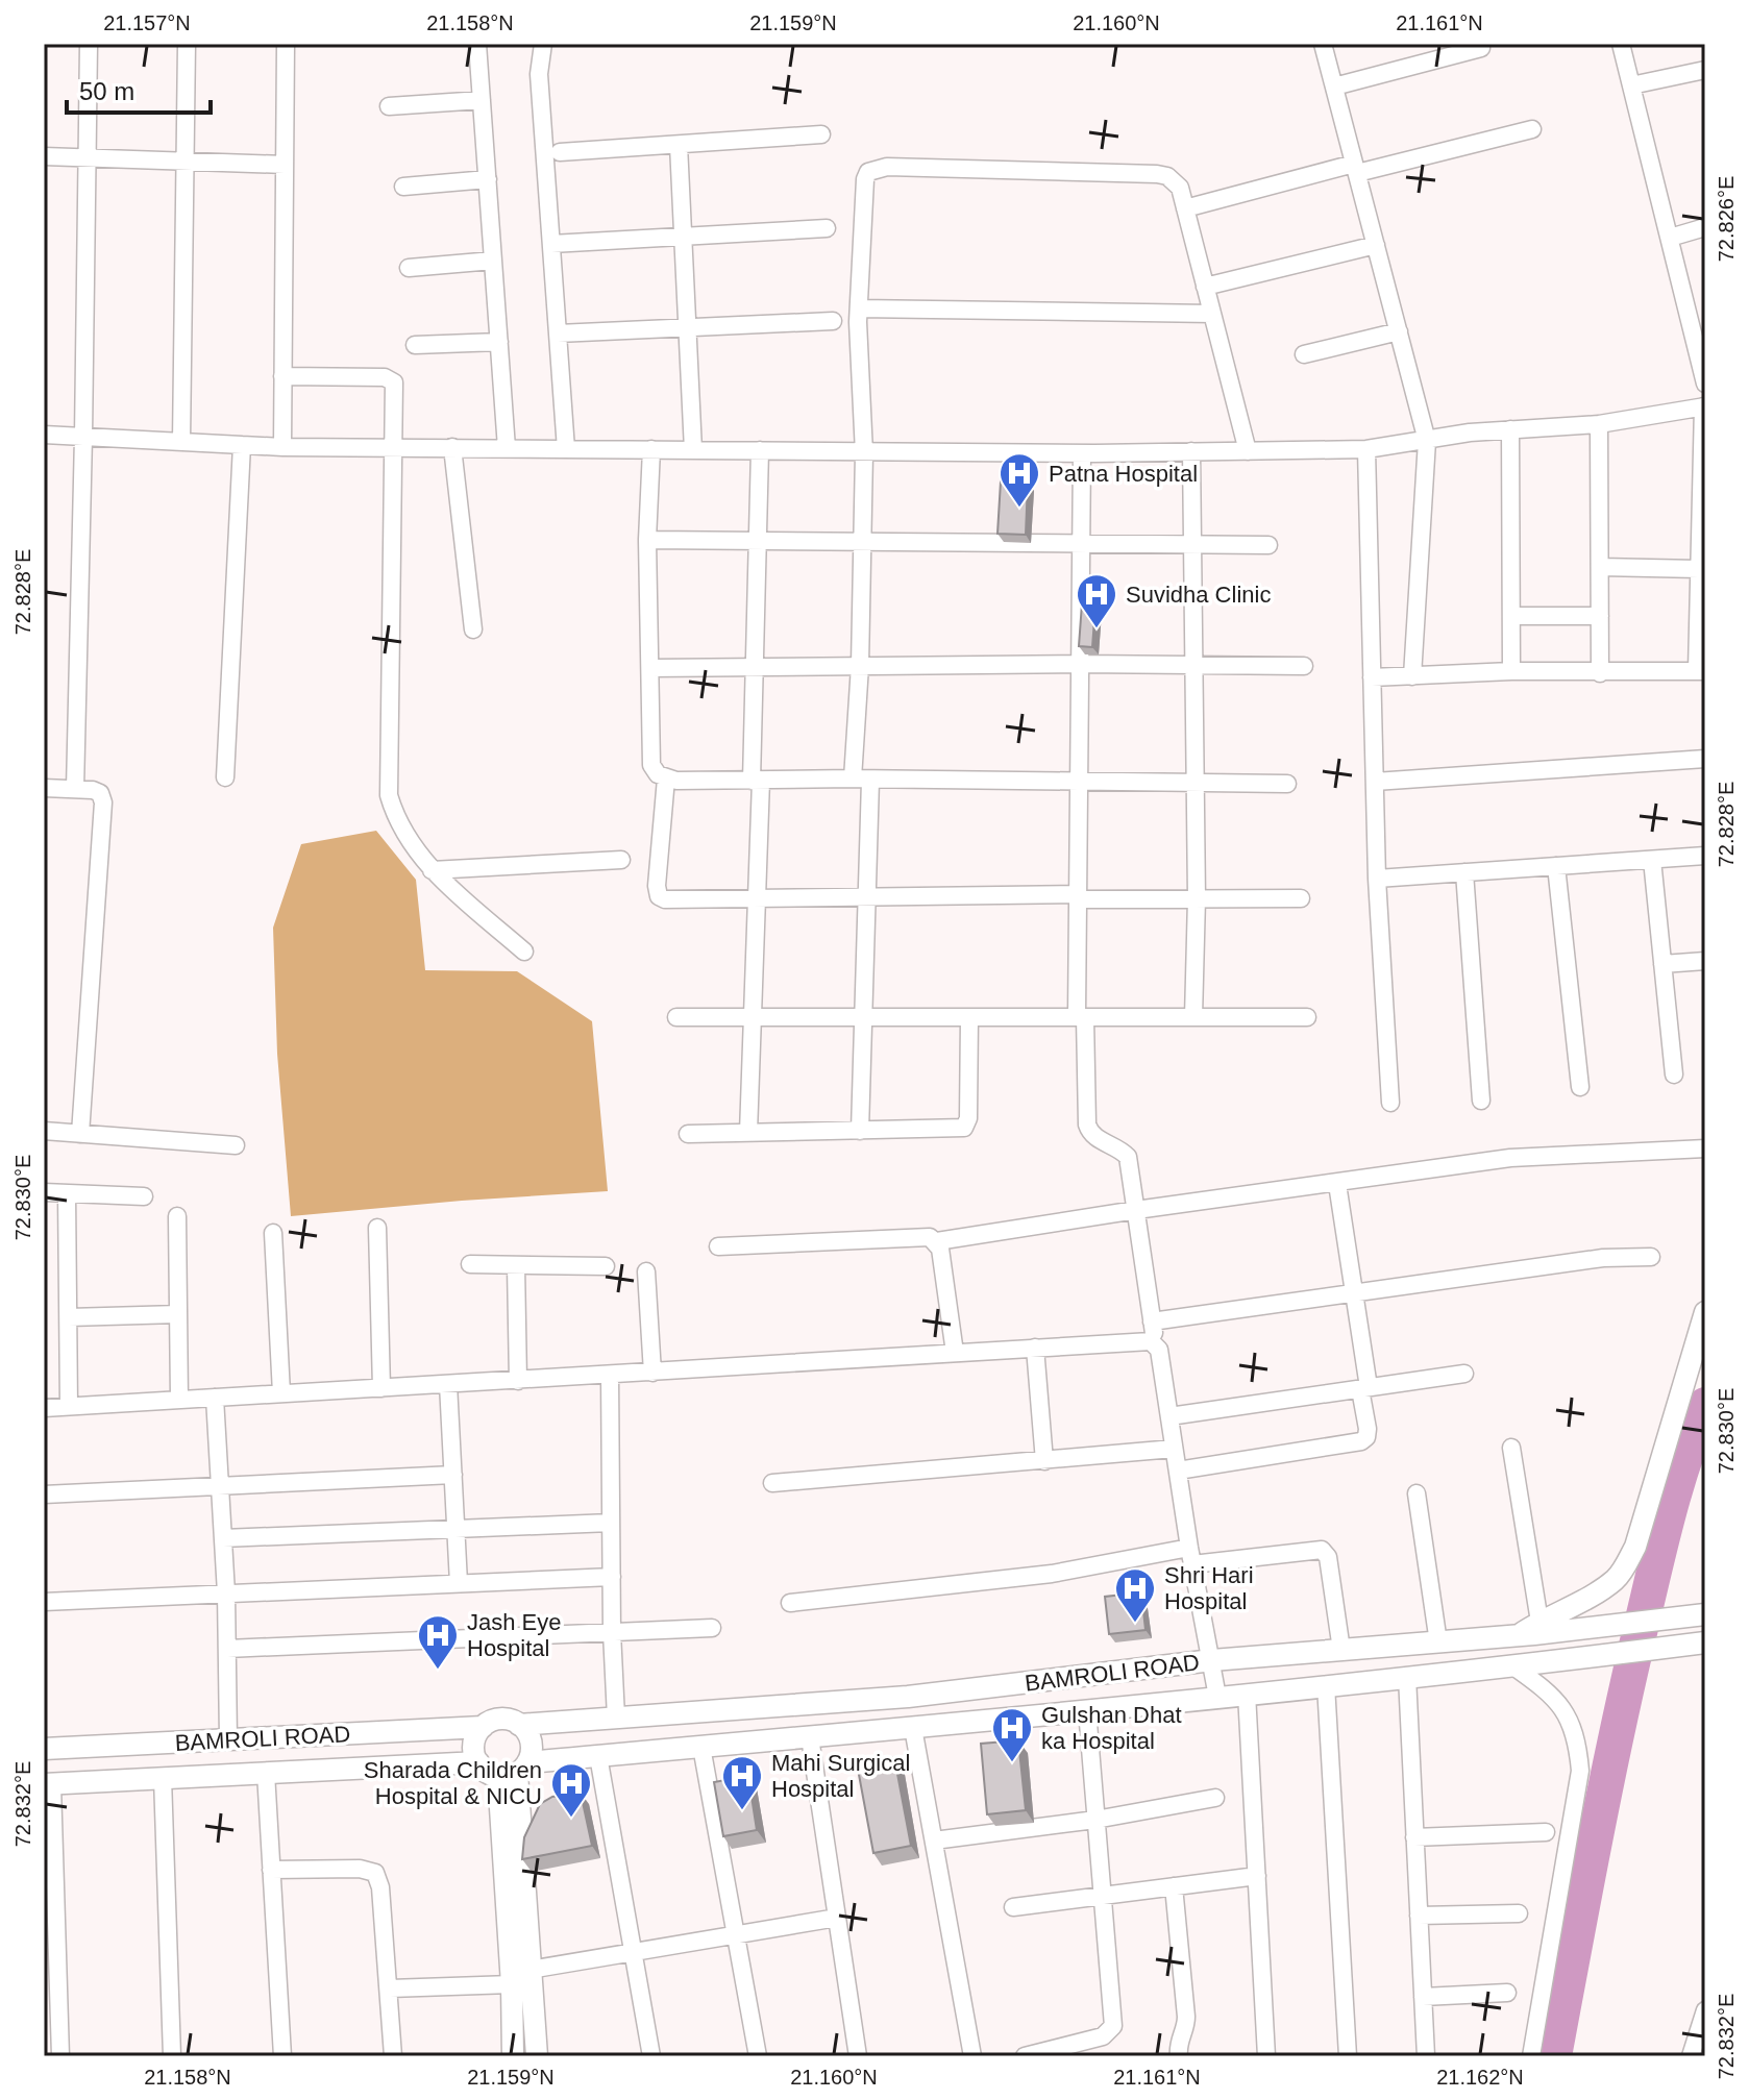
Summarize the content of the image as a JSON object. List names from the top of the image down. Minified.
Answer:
{"streets":{"street":["BAMROLI ROAD"]},"places":{"hospital":["Patna Hospital","Suvidha Clinic","Shri Hari Hospital","Jash Eye Hospital","Gulshan Dhat ka Hospital","Mahi Surgical Hospital","Sharada Children Hospital & NICU"]},"scale_bar":"50 m","coordinates":["21.157°N","21.158°N","21.159°N","21.160°N","21.161°N","72.826°E","72.828°E","72.830°E","72.832°E","21.162°N"]}
